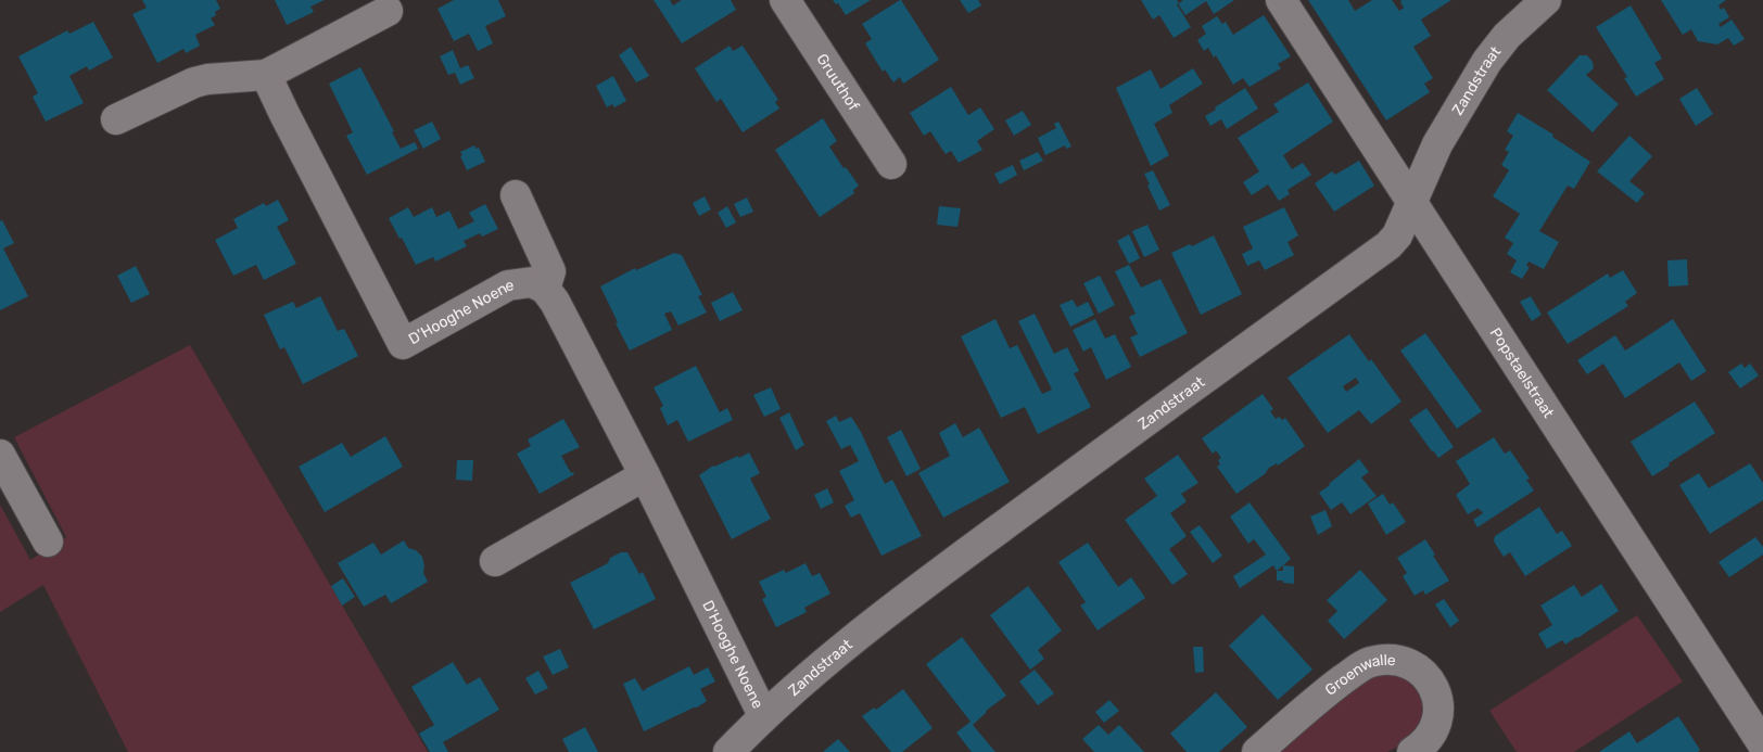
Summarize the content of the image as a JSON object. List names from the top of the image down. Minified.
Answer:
{"streets":{"street":["Gruuthof","Zandstraat","D'Hooghe Noene","Popstaelstraat","Groenwalle"]},"crossings":[["Zandstraat","D'Hooghe Noene"],["Zandstraat","Popstaelstraat"]]}
